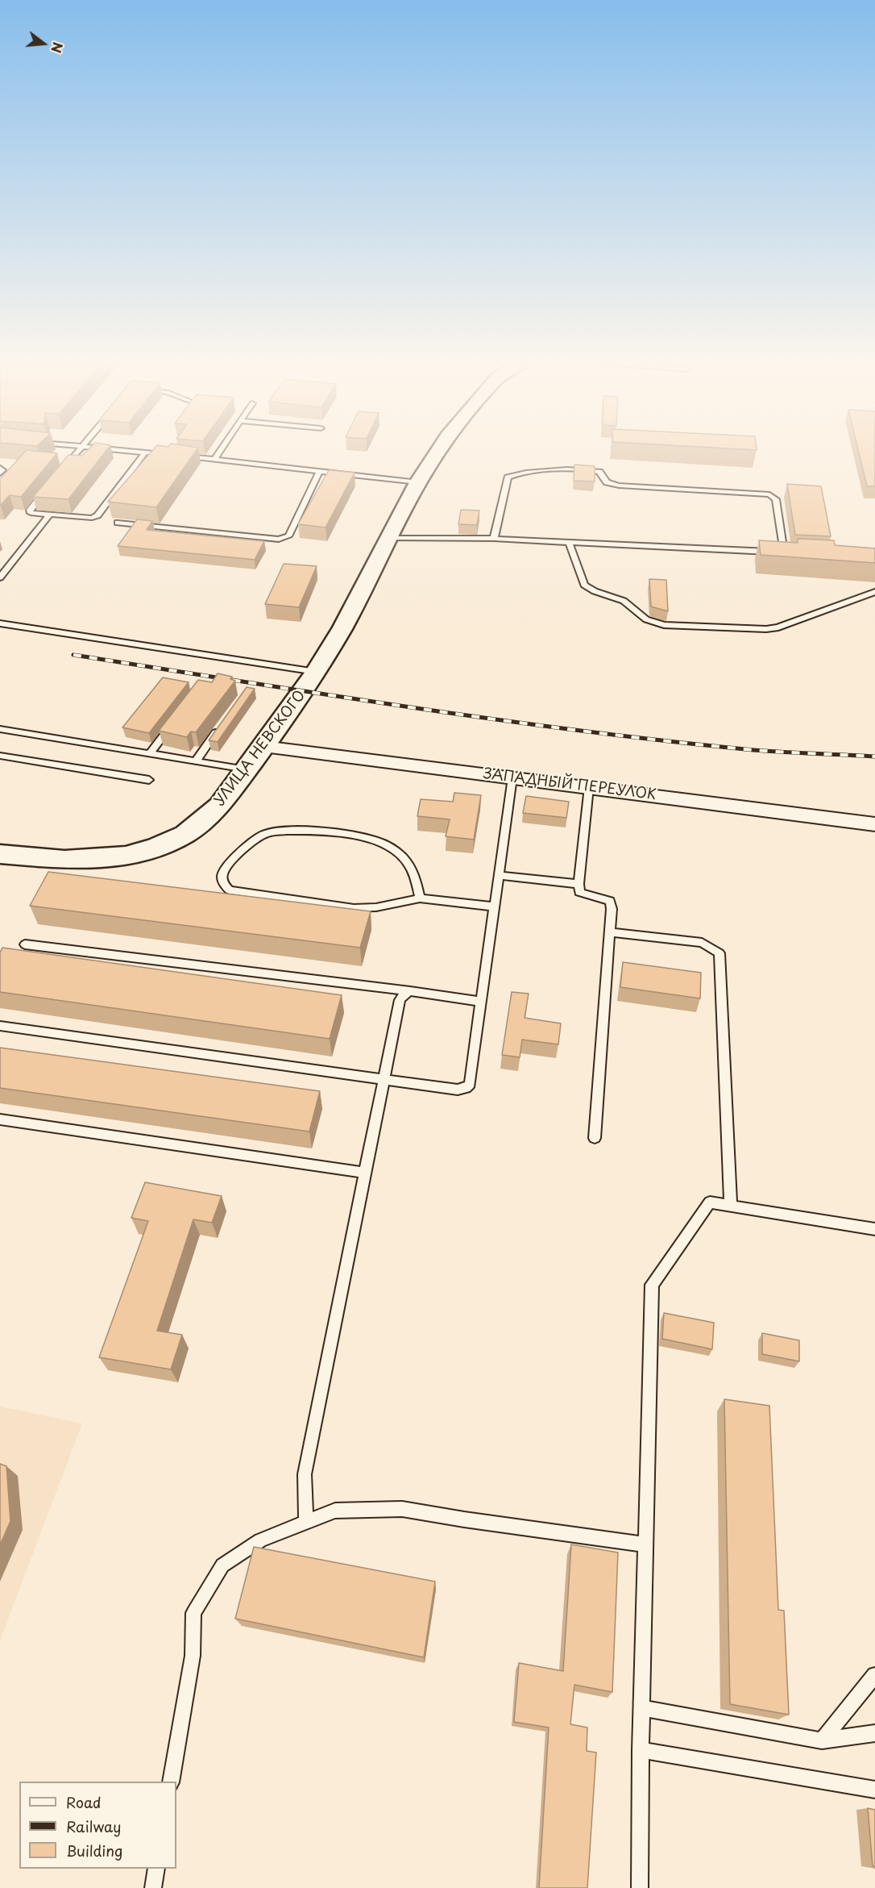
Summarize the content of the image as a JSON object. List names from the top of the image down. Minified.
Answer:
{"streets":{"main road":["УЛИЦА НЕВСКОГО"],"street":["ЗАПАДНЫЙ ПЕРЕУЛОК"]},"crossings":[["УЛИЦА НЕВСКОГО","ЗАПАДНЫЙ ПЕРЕУЛОК"]],"legend":["Road","Railway","Building"],"north":"right"}
